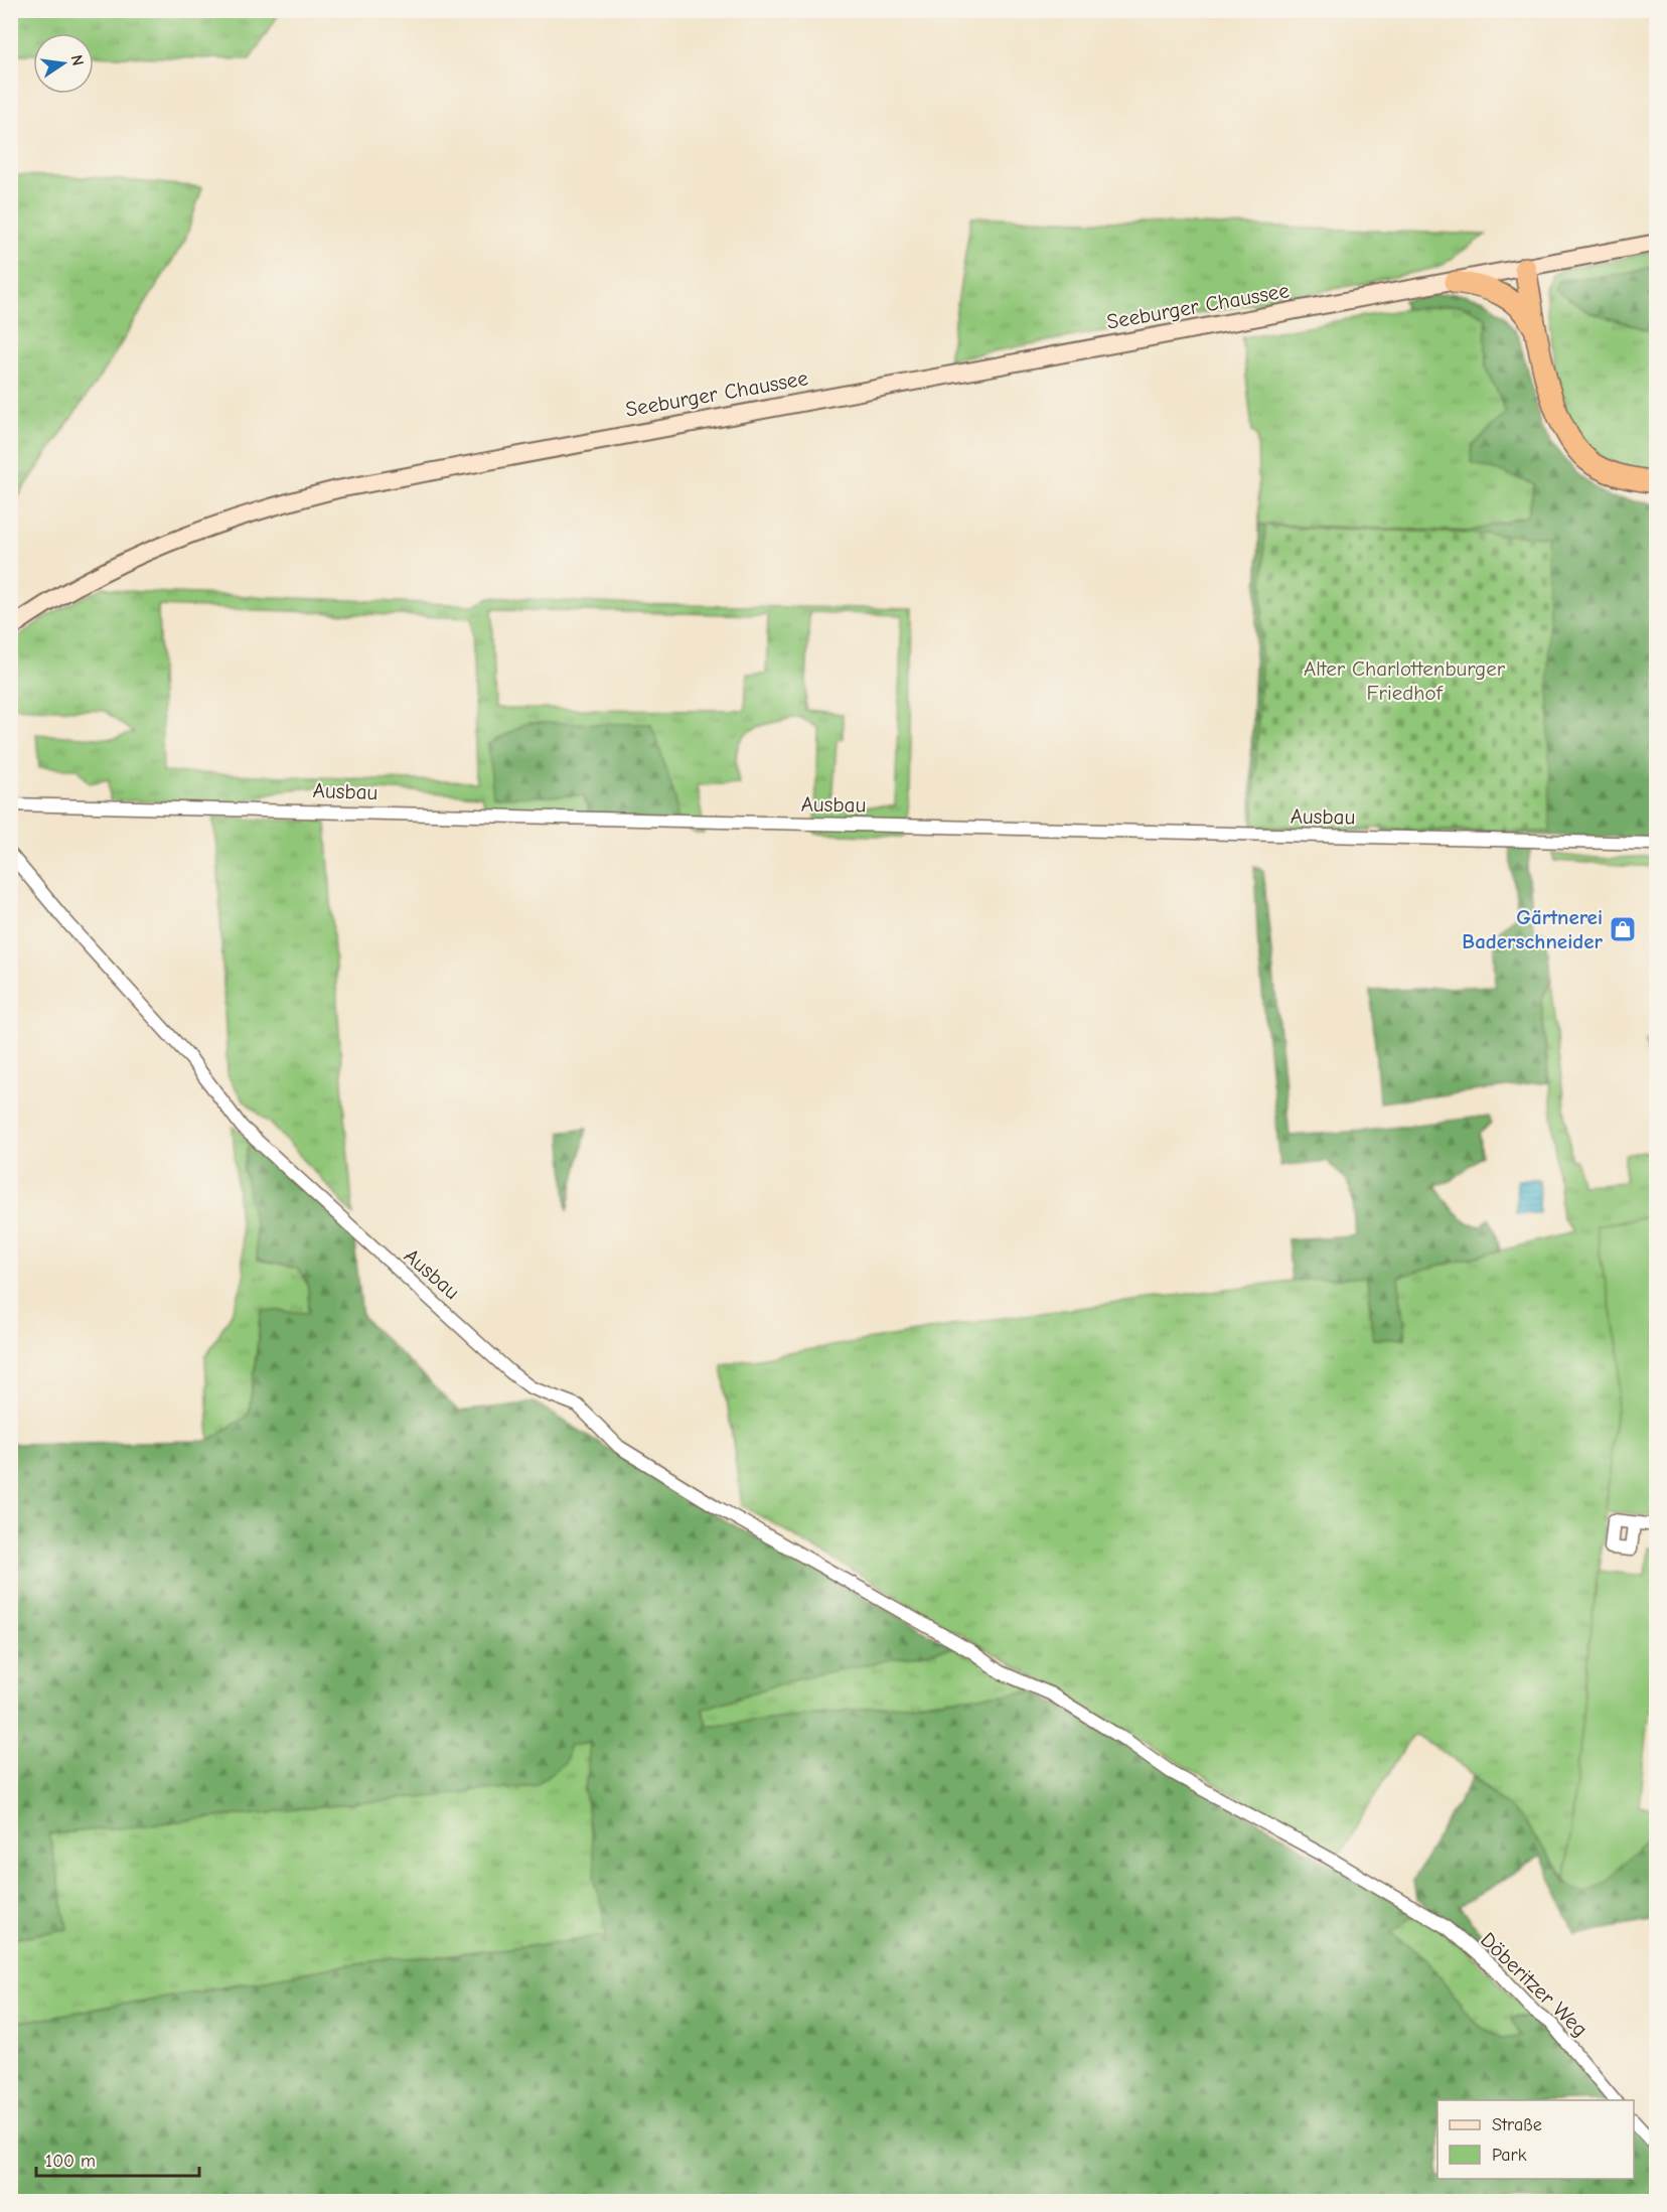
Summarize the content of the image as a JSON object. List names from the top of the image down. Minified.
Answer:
{"streets":{"main road":["Seeburger Chaussee"],"street":["Ausbau","Döberitzer Weg"]},"crossings":[["Ausbau","Döberitzer Weg"]],"parks":["Alter Charlottenburger Friedhof"],"places":{"shop":["Gärtnerei Baderschneider"]},"legend":["Straße","Park"],"scale_bar":"100 m","north":"right"}
